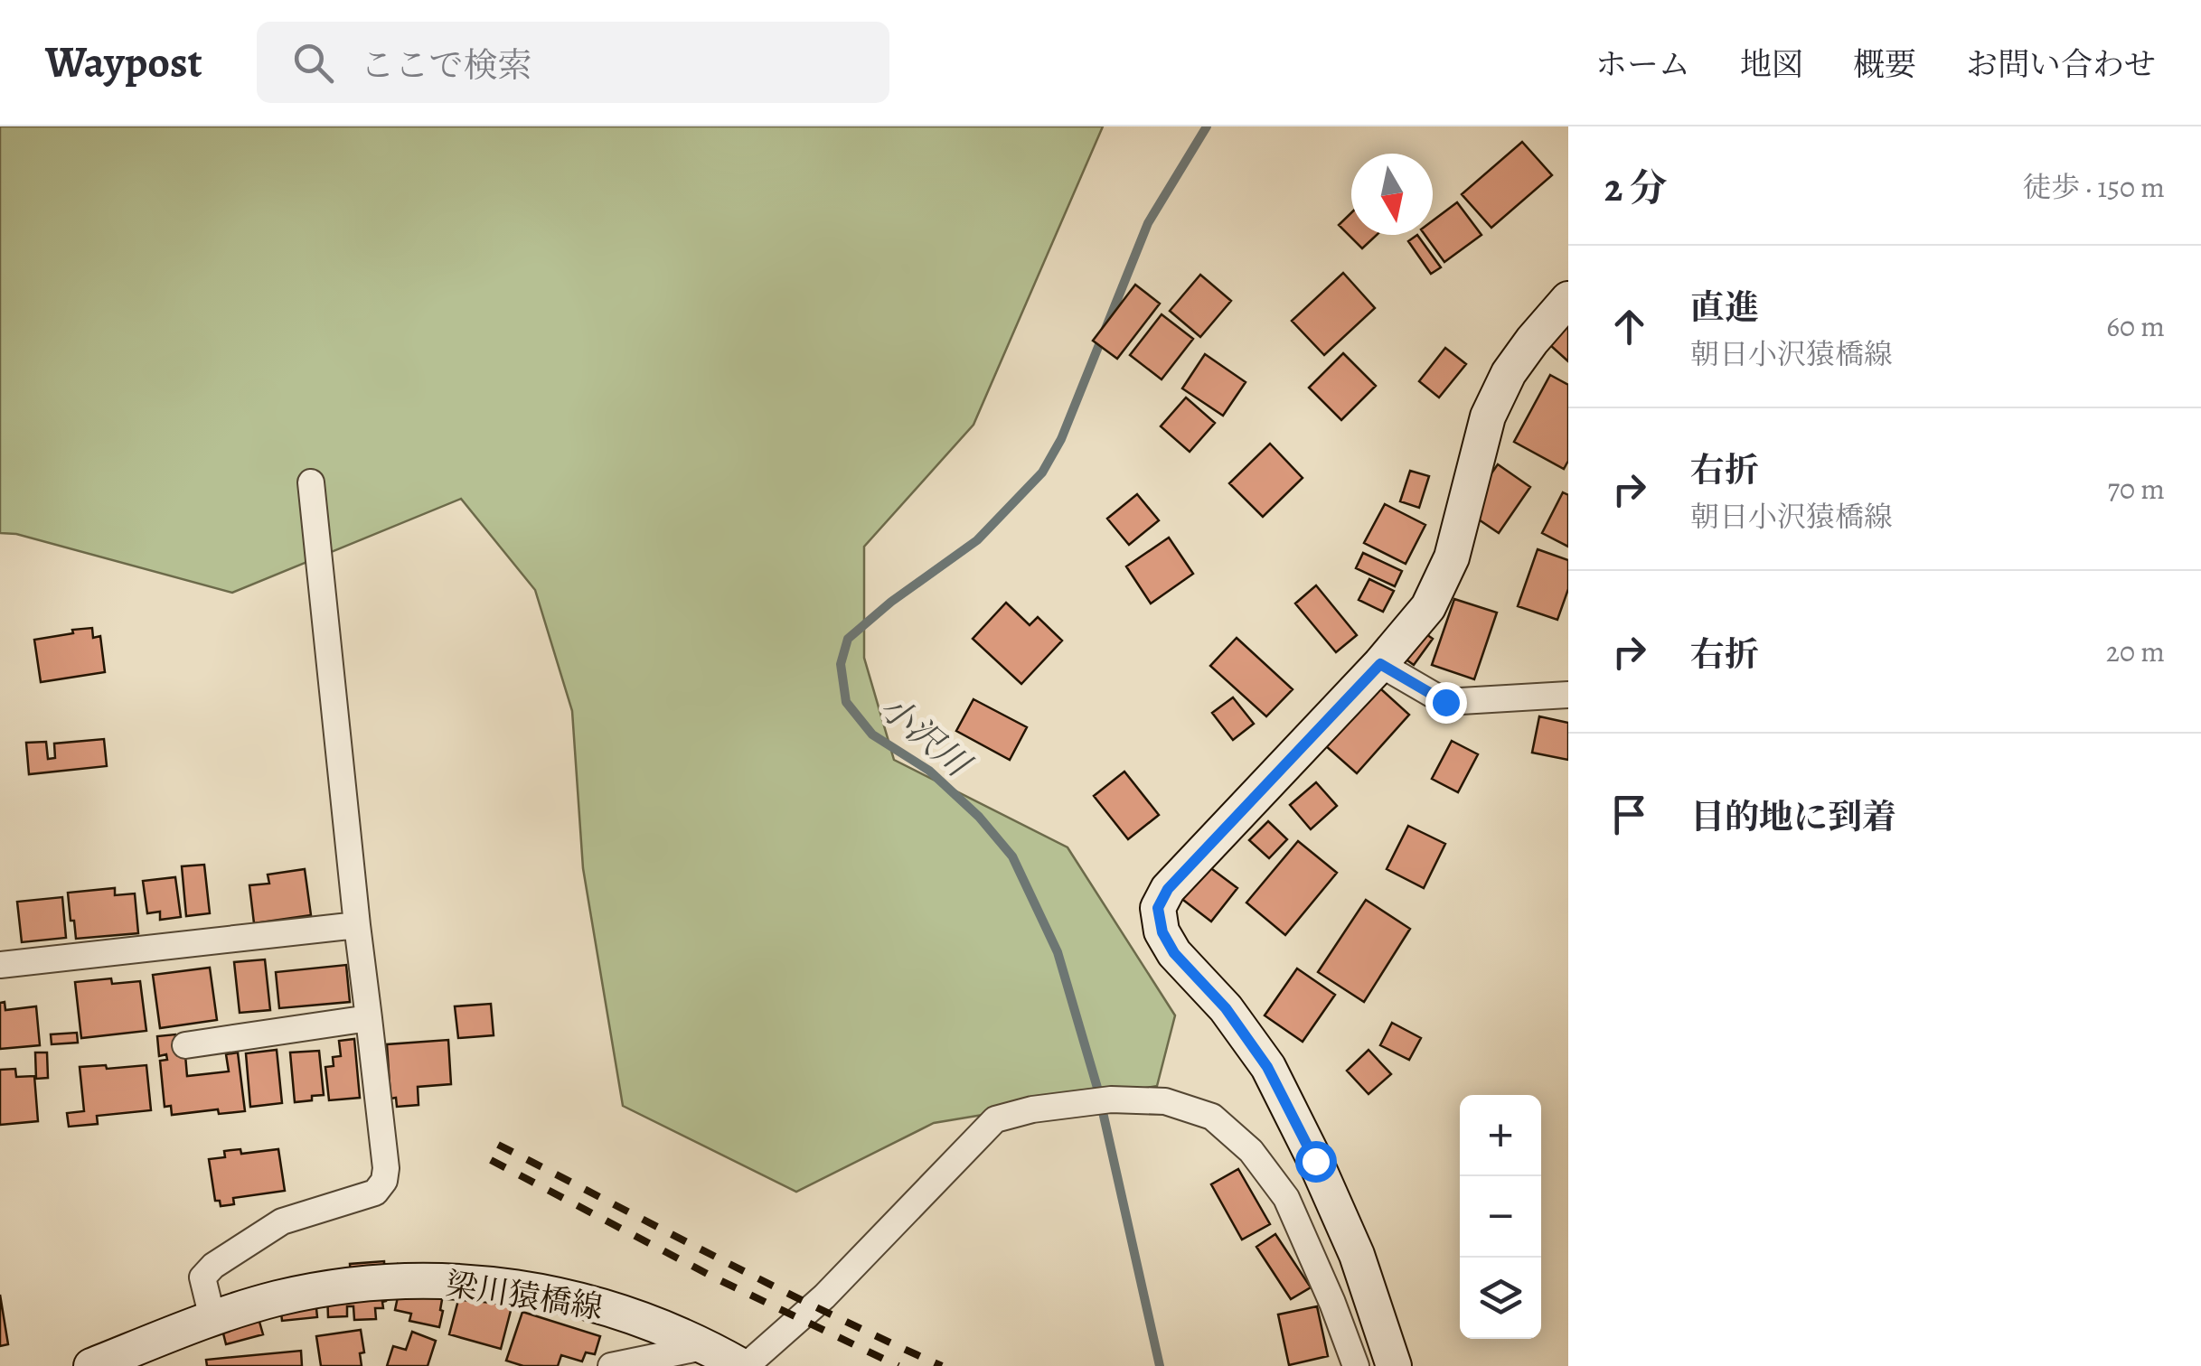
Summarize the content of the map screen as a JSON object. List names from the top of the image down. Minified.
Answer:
{"streets":{"main road":["梁川猿橋線"]},"water":["小沢川"],"north":"bottom","page":{"header":"Waypost","search":"ここで検索","nav":["ホーム","地図","概要","お問い合わせ"],"heading":["2 分","徒歩 · 150 m"],"list":[["直進","朝日小沢猿橋線","60 m"],["右折","朝日小沢猿橋線","70 m"],["右折","20 m"],"目的地に到着"],"map_buttons":["+","−"]}}
